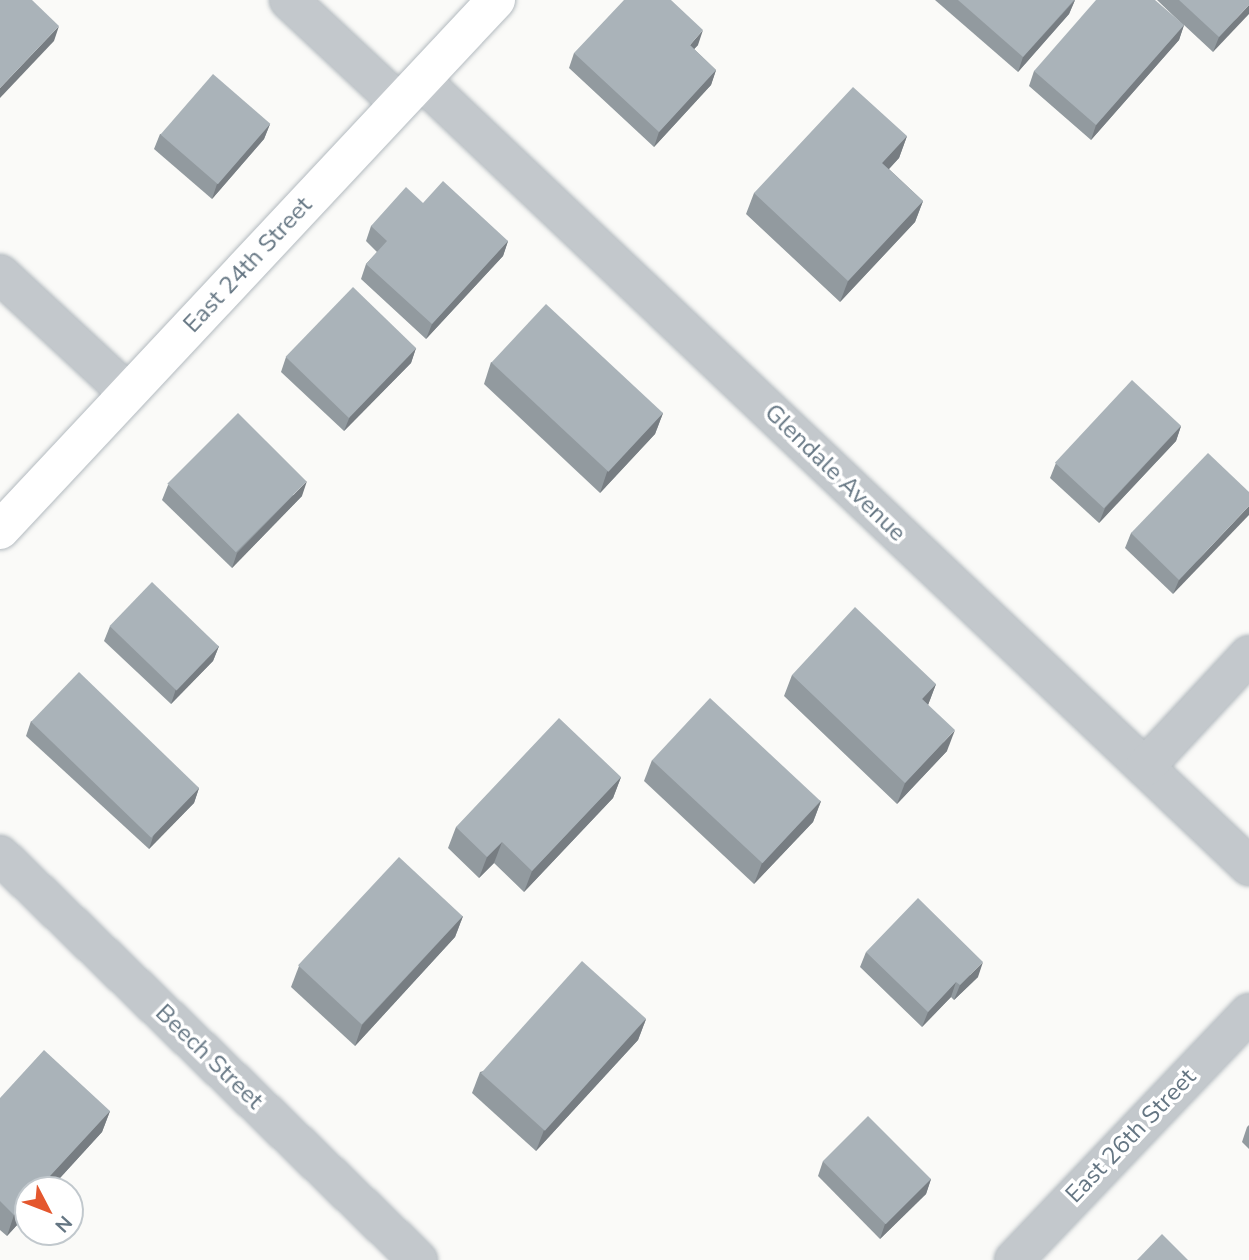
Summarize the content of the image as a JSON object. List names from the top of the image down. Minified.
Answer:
{"streets":{"main road":["East 24th Street"],"street":["Glendale Avenue","Beech Street","East 26th Street"]},"crossings":[["East 24th Street","Glendale Avenue"]],"north":"bottom right"}
